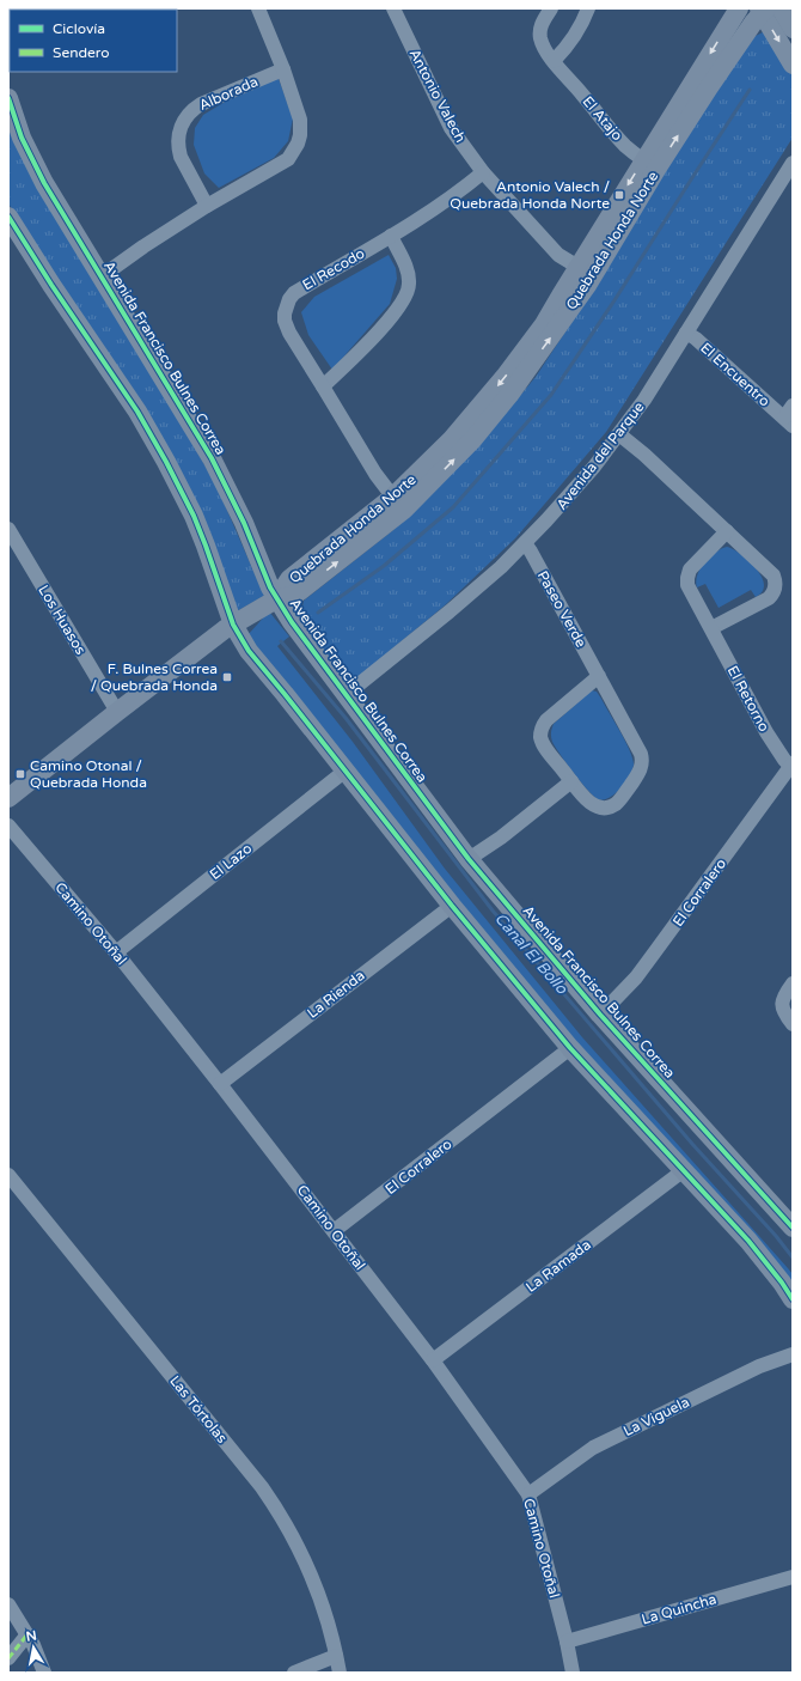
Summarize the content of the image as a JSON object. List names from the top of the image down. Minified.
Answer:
{"streets":{"street":["Alborada","Antonio Valech","El Atajo","Quebrada Honda Norte","El Recodo","Avenida Francisco Bulnes Correa","El Encuentro","Avenida del Parque","Paseo Verde","Los Huasos","El Retorno","El Lazo","El Corralero","Camino Otoñal","La Rienda","La Ramada","Las Tórtolas","La Viguela","La Quincha"]},"crossings":[["Antonio Valech","Quebrada Honda Norte"],["Antonio Valech","El Recodo"],["El Atajo","Quebrada Honda Norte"],["Quebrada Honda Norte","El Recodo"],["Quebrada Honda Norte","Avenida Francisco Bulnes Correa"],["Avenida Francisco Bulnes Correa","Avenida del Parque"],["Avenida Francisco Bulnes Correa","El Corralero"],["El Encuentro","Avenida del Parque"],["Avenida del Parque","Paseo Verde"],["El Retorno","El Corralero"],["El Lazo","Camino Otoñal"],["El Corralero","Camino Otoñal"],["Camino Otoñal","La Rienda"],["Camino Otoñal","La Ramada"],["Camino Otoñal","La Viguela"],["Camino Otoñal","La Quincha"]],"water":["Canal El Bollo"],"places":{"transit":["Antonio Valech / Quebrada Honda Norte","F. Bulnes Correa / Quebrada Honda","Camino Otonal / Quebrada Honda"]},"legend":["Ciclovía","Sendero"],"north":"top"}
